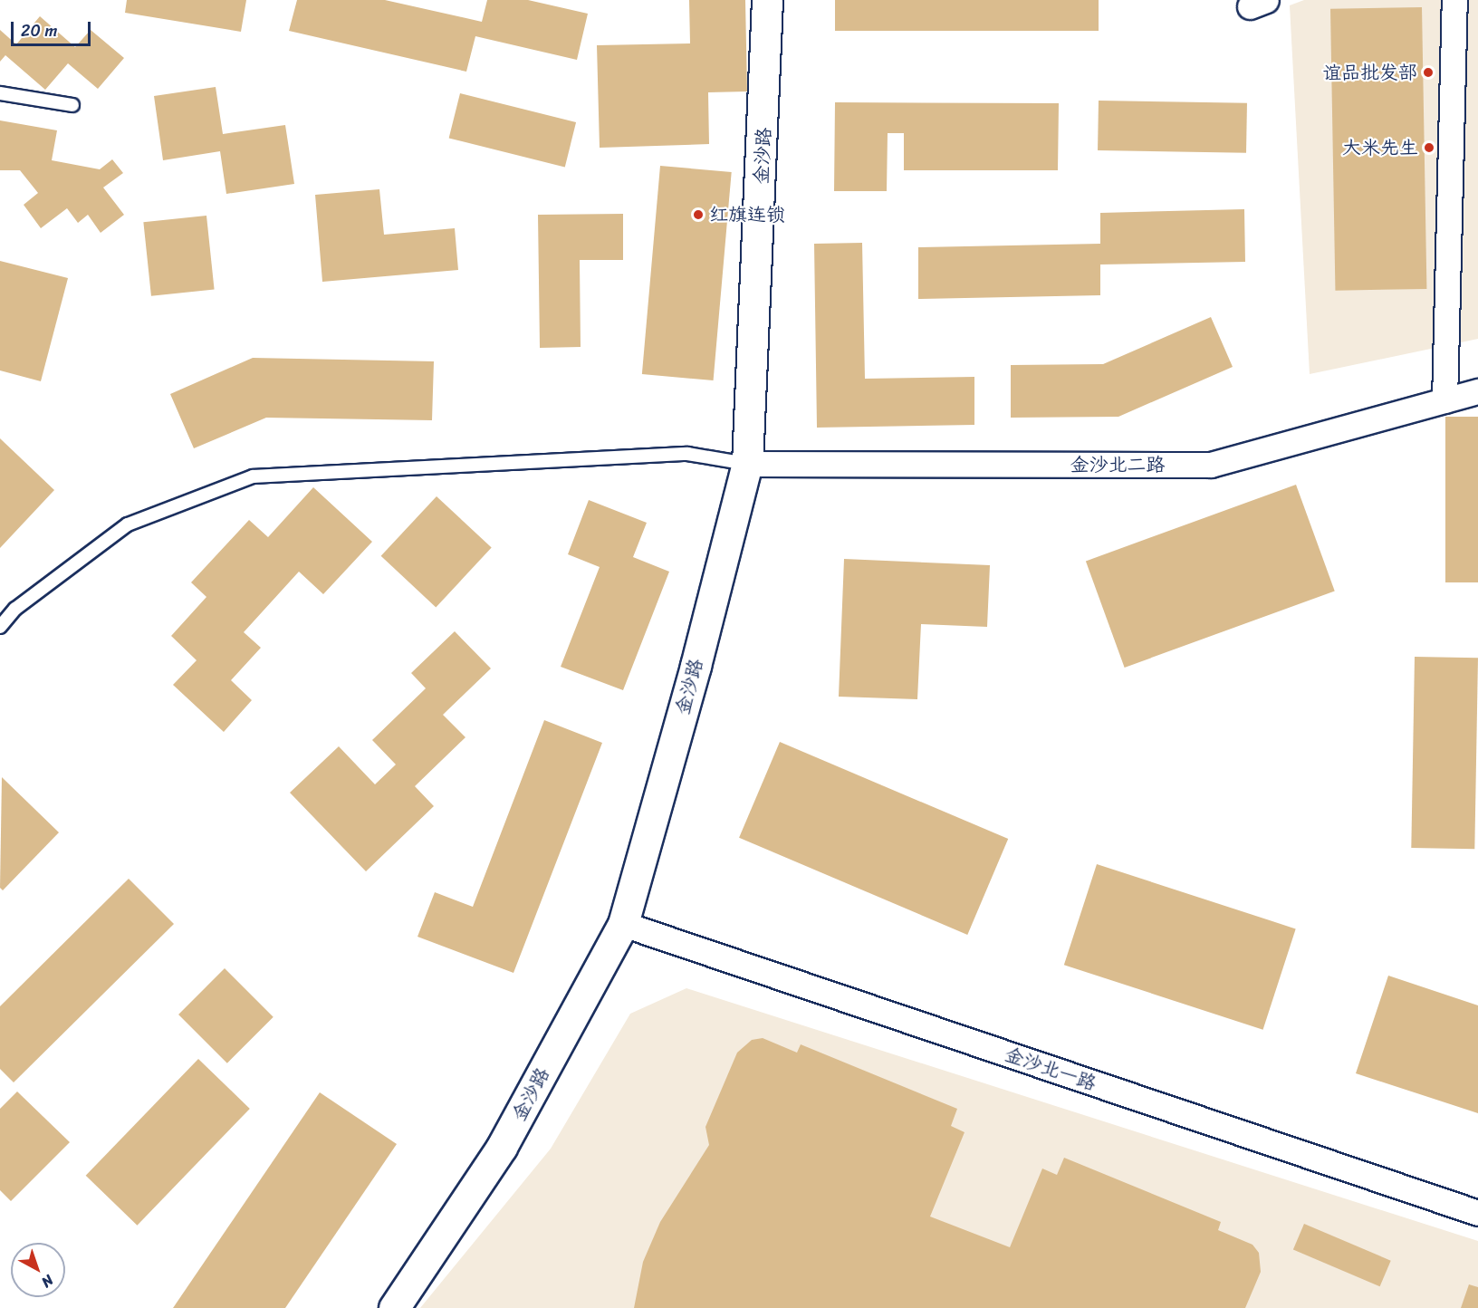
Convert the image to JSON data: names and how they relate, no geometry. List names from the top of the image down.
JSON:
{
  "streets": {
    "street": ["金沙路", "金沙北二路", "金沙北一路"]
  },
  "crossings": [
    ["金沙路", "金沙北二路"],
    ["金沙路", "金沙北一路"]
  ],
  "places": ["谊品批发部", "大米先生", "红旗连锁"],
  "scale_bar": "20 m",
  "north": "bottom right"
}
